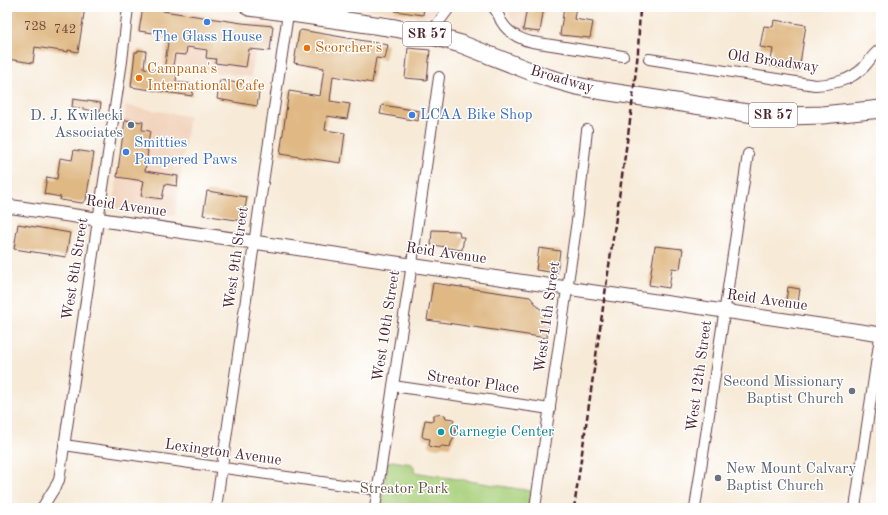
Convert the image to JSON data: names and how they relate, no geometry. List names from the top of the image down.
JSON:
{
  "streets": {
    "main road": ["SR 57", "Broadway"],
    "street": [
      "Old Broadway",
      "Reid Avenue",
      "West 9th Street",
      "West 8th Street",
      "West 11th Street",
      "West 10th Street",
      "West 12th Street",
      "Streator Place",
      "Lexington Avenue"
    ]
  },
  "crossings": [
    ["Broadway", "West 9th Street"],
    ["Reid Avenue", "West 9th Street"],
    ["Reid Avenue", "West 8th Street"],
    ["Reid Avenue", "West 11th Street"],
    ["Reid Avenue", "West 10th Street"],
    ["Reid Avenue", "West 12th Street"],
    ["West 9th Street", "Lexington Avenue"],
    ["West 8th Street", "Lexington Avenue"],
    ["West 11th Street", "Streator Place"],
    ["West 10th Street", "Streator Place"],
    ["West 10th Street", "Lexington Avenue"]
  ],
  "parks": ["Streator Park"],
  "places": [
    "The Glass House",
    "Scorcher's",
    "Campana's International Cafe",
    "LCAA Bike Shop",
    "D. J. Kwilecki Associates",
    "Smitties Pampered Paws",
    "Second Missionary Baptist Church",
    "Carnegie Center",
    "New Mount Calvary Baptist Church"
  ],
  "house_numbers": ["728", "742"]
}
